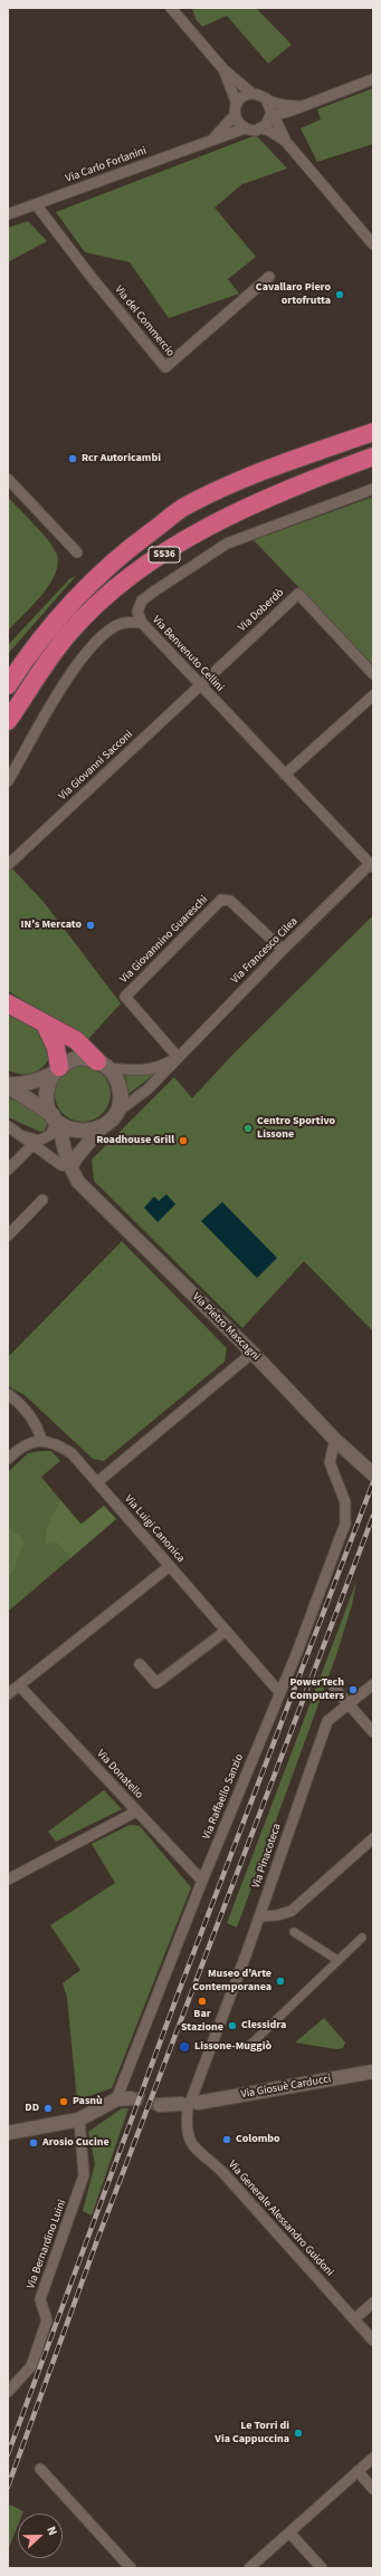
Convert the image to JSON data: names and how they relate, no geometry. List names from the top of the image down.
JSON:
{
  "streets": {
    "highway": ["SS36"],
    "main road": ["Via Pietro Mascagni"],
    "street": [
      "Via Carlo Forlanini",
      "Via del Commercio",
      "Via Doberdò",
      "Via Benvenuto Cellini",
      "Via Giovanni Sacconi",
      "Via Giovannino Guareschi",
      "Via Francesco Cilea",
      "Via Luigi Canonica",
      "Via Donatello",
      "Via Raffaello Sanzio",
      "Via Pinacoteca",
      "Via Giosuè Carducci",
      "Via Generale Alessandro Guidoni",
      "Via Bernardino Luini"
    ]
  },
  "crossings": [
    ["Via Carlo Forlanini", "Via del Commercio"],
    ["Via Doberdò", "Via Benvenuto Cellini"],
    ["Via Doberdò", "Via Giovanni Sacconi"],
    ["Via Benvenuto Cellini", "Via Giovanni Sacconi"],
    ["Via Benvenuto Cellini", "Via Francesco Cilea"],
    ["Via Giovannino Guareschi", "Via Francesco Cilea"],
    ["Via Francesco Cilea", "Via Pietro Mascagni"],
    ["Via Pietro Mascagni", "Via Raffaello Sanzio"],
    ["Via Luigi Canonica", "Via Raffaello Sanzio"],
    ["Via Donatello", "Via Raffaello Sanzio"],
    ["Via Pinacoteca", "Via Giosuè Carducci"],
    ["Via Pinacoteca", "Via Generale Alessandro Guidoni"],
    ["Via Giosuè Carducci", "Via Generale Alessandro Guidoni"]
  ],
  "places": [
    "Cavallaro Piero ortofrutta",
    "Rcr Autoricambi",
    "IN's Mercato",
    "Centro Sportivo Lissone",
    "Roadhouse Grill",
    "PowerTech Computers",
    "Museo d'Arte Contemporanea",
    "Bar Stazione",
    "Clessidra",
    "Lissone-Muggiò",
    "Pasnù",
    "DD",
    "Colombo",
    "Arosio Cucine",
    "Le Torri di Via Cappuccina"
  ],
  "north": "right"
}
